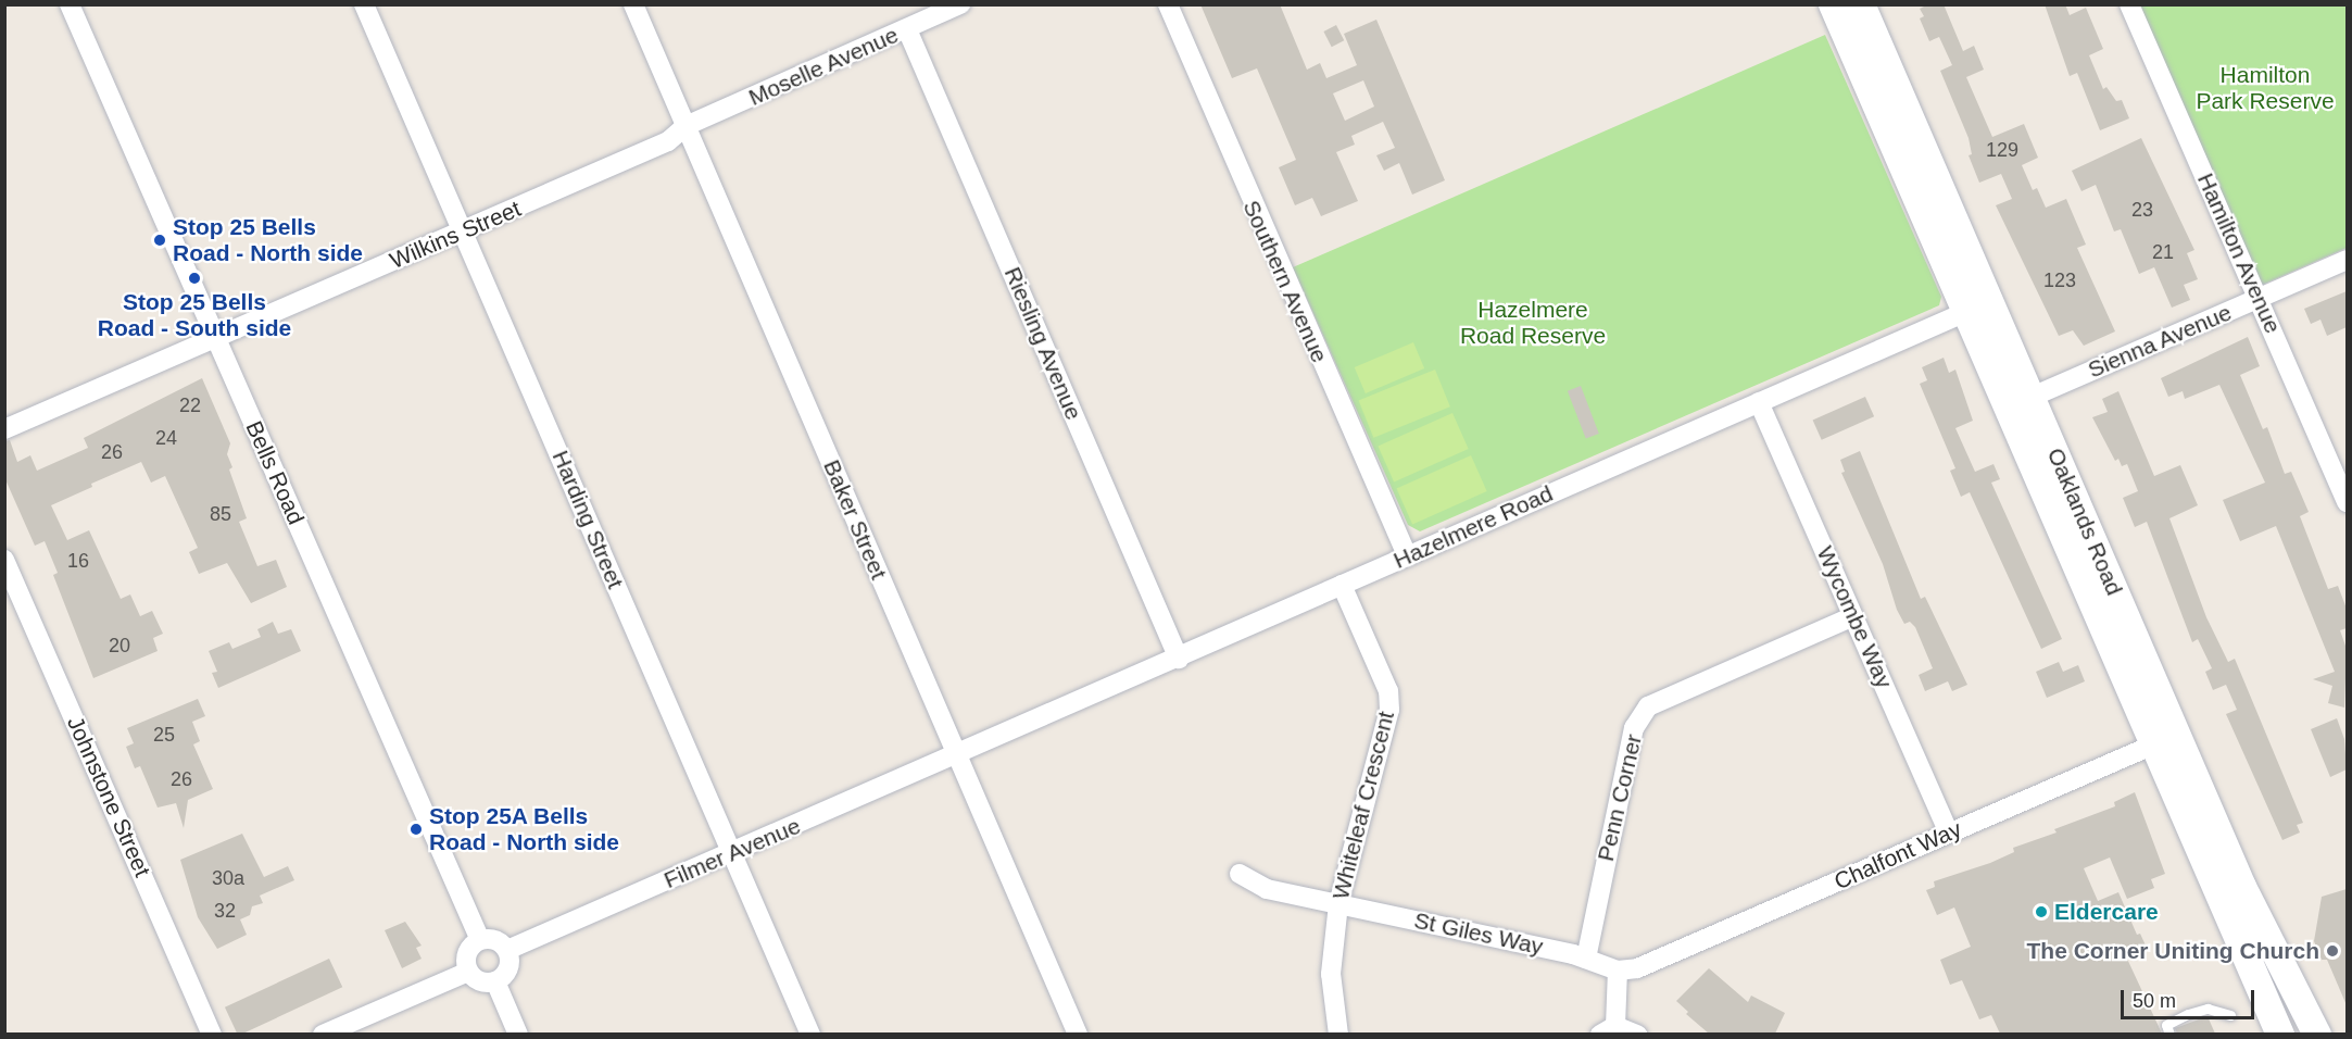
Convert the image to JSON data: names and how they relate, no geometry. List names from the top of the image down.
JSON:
{
  "streets": {
    "main road": ["Oaklands Road"],
    "street": [
      "Moselle Avenue",
      "Wilkins Street",
      "Hamilton Avenue",
      "Southern Avenue",
      "Sienna Avenue",
      "Riesling Avenue",
      "Bells Road",
      "Harding Street",
      "Baker Street",
      "Hazelmere Road",
      "Wycombe Way",
      "Johnstone Street",
      "Penn Corner",
      "Whiteleaf Crescent",
      "Filmer Avenue",
      "Chalfont Way",
      "St Giles Way"
    ]
  },
  "crossings": [
    ["Moselle Avenue", "Wilkins Street"],
    ["Moselle Avenue", "Riesling Avenue"],
    ["Moselle Avenue", "Baker Street"],
    ["Wilkins Street", "Bells Road"],
    ["Wilkins Street", "Harding Street"],
    ["Wilkins Street", "Baker Street"],
    ["Hamilton Avenue", "Sienna Avenue"],
    ["Southern Avenue", "Hazelmere Road"],
    ["Sienna Avenue", "Oaklands Road"],
    ["Riesling Avenue", "Hazelmere Road"],
    ["Bells Road", "Filmer Avenue"],
    ["Harding Street", "Filmer Avenue"],
    ["Baker Street", "Hazelmere Road"],
    ["Baker Street", "Filmer Avenue"],
    ["Oaklands Road", "Hazelmere Road"],
    ["Oaklands Road", "Chalfont Way"],
    ["Hazelmere Road", "Wycombe Way"],
    ["Hazelmere Road", "Whiteleaf Crescent"],
    ["Hazelmere Road", "Filmer Avenue"],
    ["Wycombe Way", "Penn Corner"],
    ["Wycombe Way", "Chalfont Way"],
    ["Penn Corner", "St Giles Way"],
    ["Whiteleaf Crescent", "St Giles Way"],
    ["Chalfont Way", "St Giles Way"]
  ],
  "parks": ["Hamilton Park Reserve", "Hazelmere Road Reserve"],
  "places": [
    "Stop 25 Bells Road - North side",
    "Stop 25 Bells Road - South side",
    "Stop 25A Bells Road - North side",
    "Eldercare",
    "The Corner Uniting Church"
  ],
  "house_numbers": [
    "129",
    "23",
    "21",
    "123",
    "22",
    "24",
    "26",
    "85",
    "16",
    "20",
    "25",
    "26",
    "30a",
    "32"
  ],
  "scale_bar": "50 m"
}
